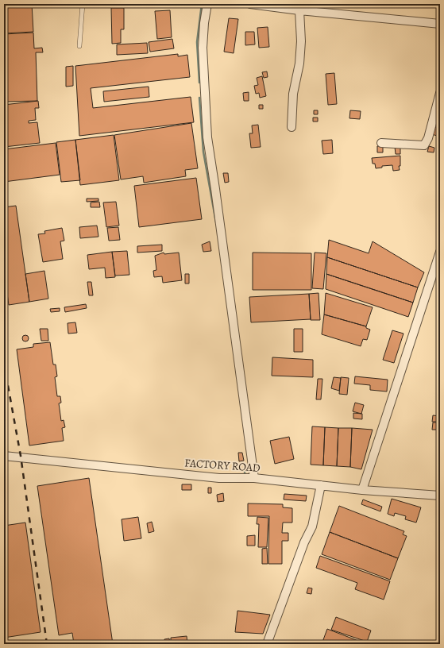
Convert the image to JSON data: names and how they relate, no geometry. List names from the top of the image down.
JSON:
{
  "streets": {
    "street": ["FACTORY ROAD"]
  }
}
